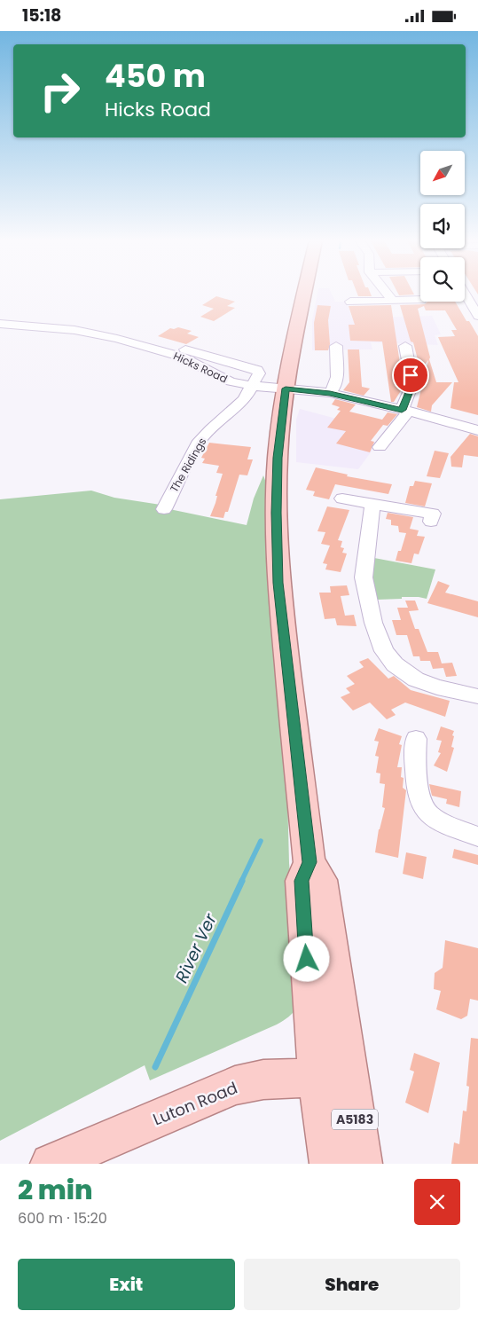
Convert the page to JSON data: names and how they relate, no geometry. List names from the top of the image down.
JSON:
{
  "streets": {
    "main road": ["Luton Road", "A5183"],
    "street": ["Hicks Road", "The Ridings"]
  },
  "crossings": [
    ["Hicks Road", "The Ridings"],
    ["Hicks Road", "A5183"],
    ["Luton Road", "A5183"]
  ],
  "water": ["River Ver"],
  "north": "bottom left",
  "page": {
    "status": "15:18",
    "turn": ["450 m", "Hicks Road"],
    "heading": ["2 min", "600 m · 15:20"],
    "buttons": ["Exit", "Share"]
  }
}
